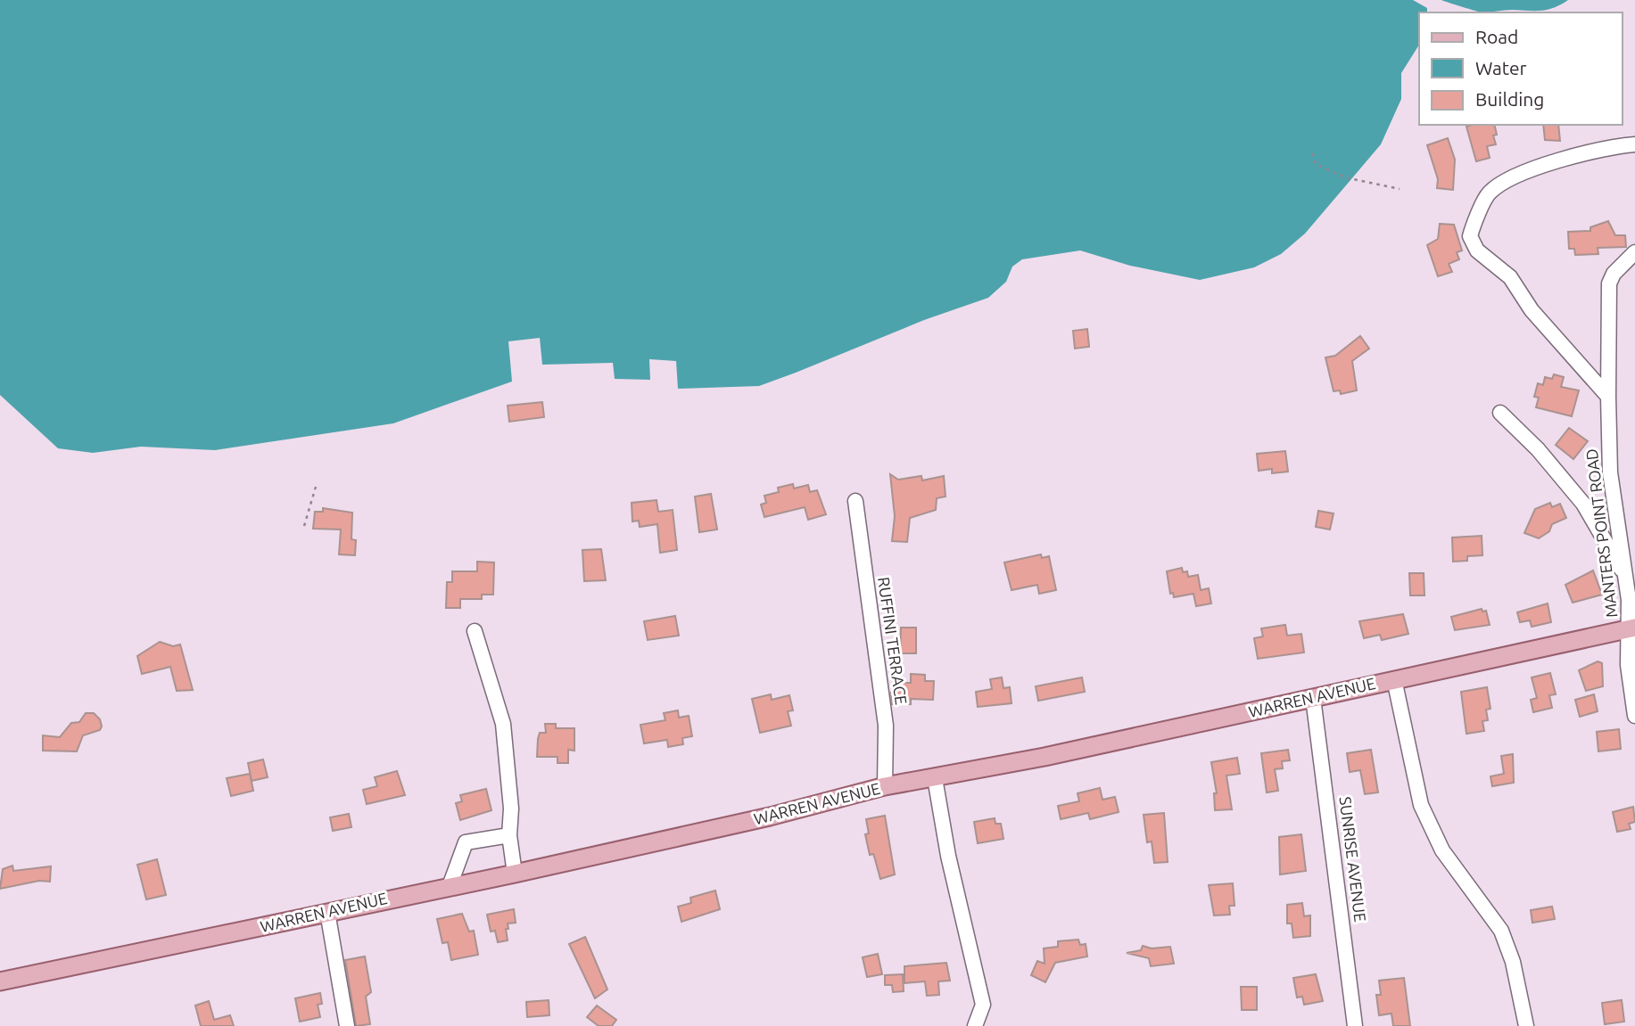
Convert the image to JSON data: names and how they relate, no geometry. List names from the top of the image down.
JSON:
{
  "streets": {
    "main road": ["WARREN AVENUE"],
    "street": ["MANTERS POINT ROAD", "RUFFINI TERRACE", "SUNRISE AVENUE"]
  },
  "crossings": [
    ["MANTERS POINT ROAD", "WARREN AVENUE"],
    ["RUFFINI TERRACE", "WARREN AVENUE"],
    ["WARREN AVENUE", "SUNRISE AVENUE"]
  ],
  "legend": ["Road", "Water", "Building"]
}
